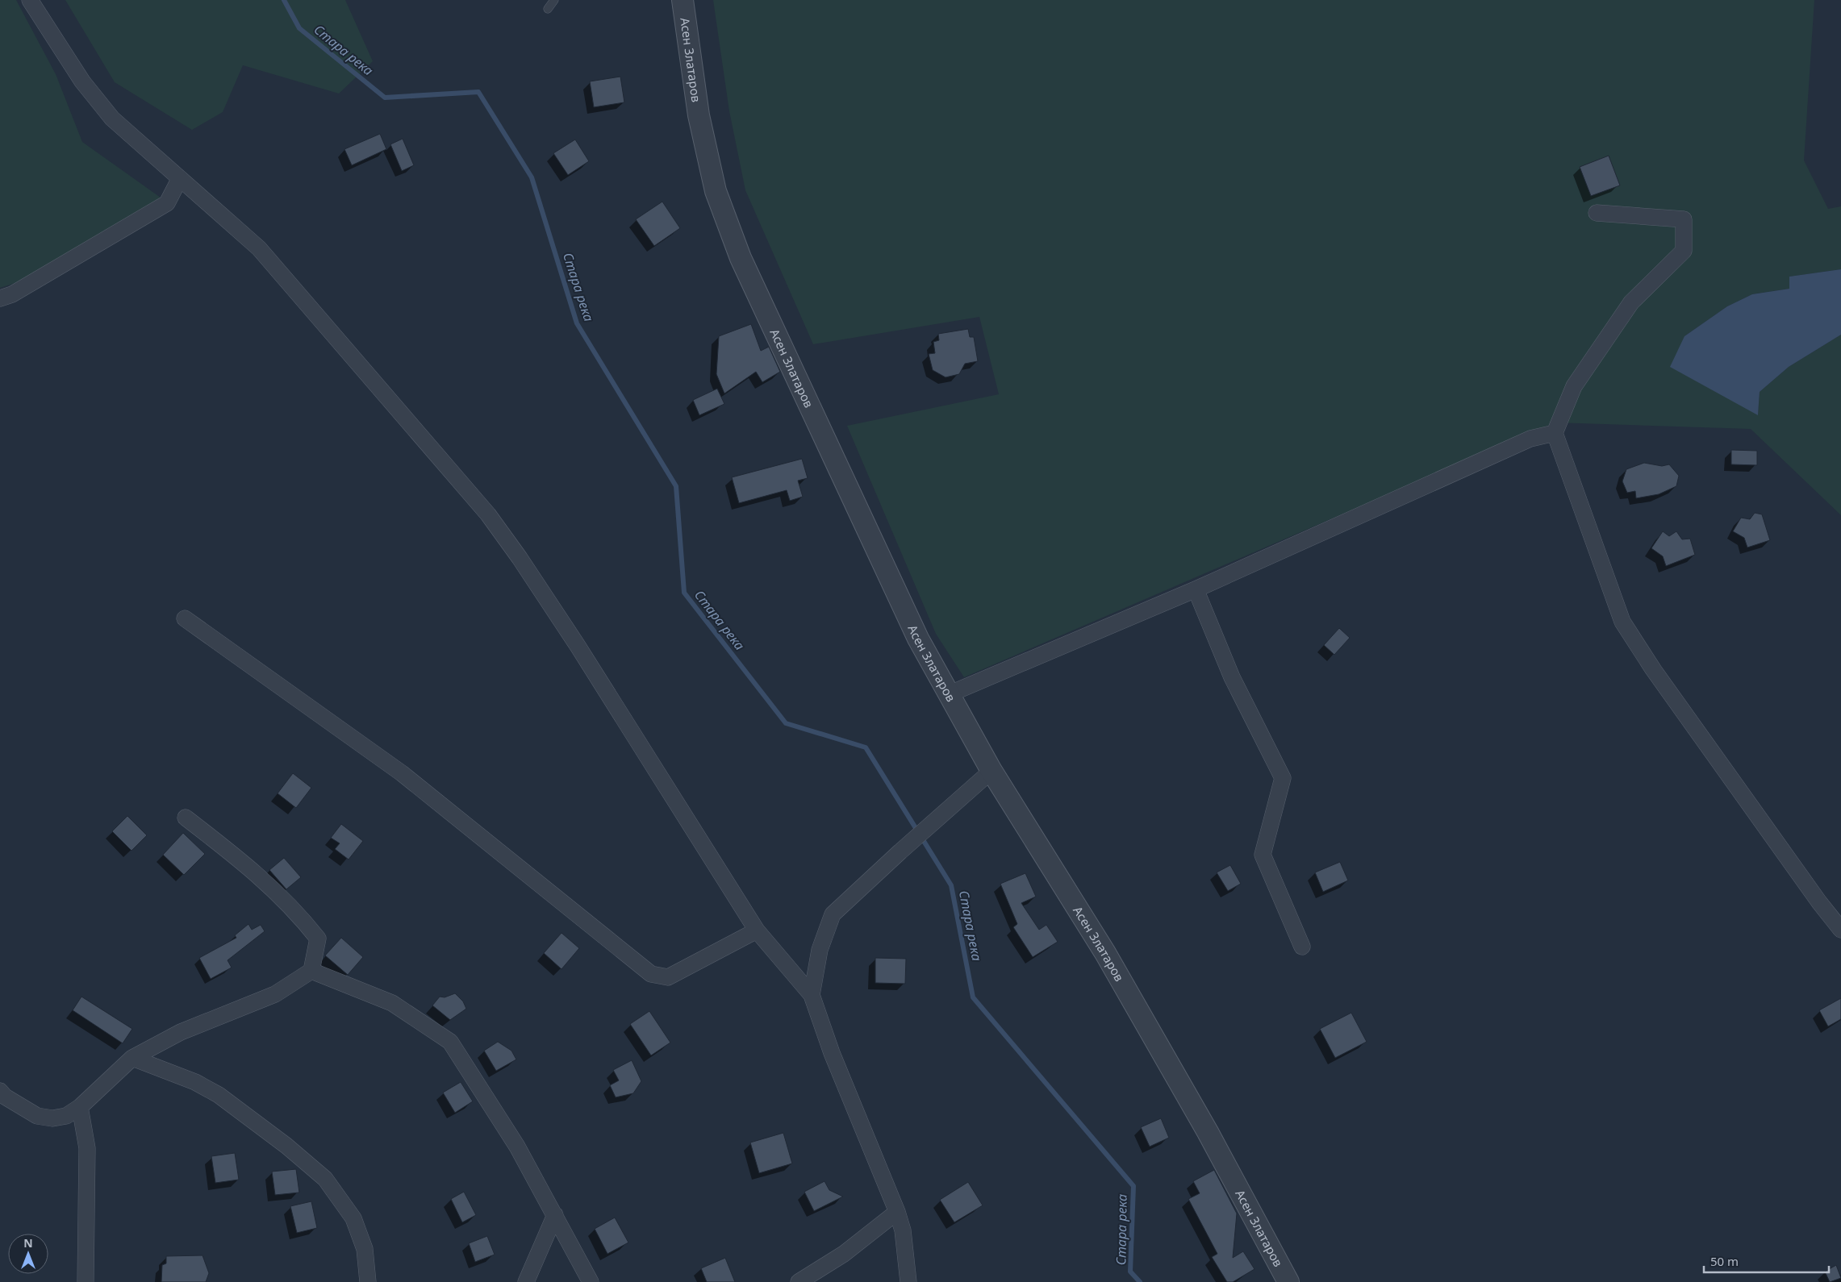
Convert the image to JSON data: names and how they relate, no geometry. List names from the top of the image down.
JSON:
{
  "streets": {
    "street": ["Асен Златаров"]
  },
  "water": ["Стара река"],
  "scale_bar": "50 m",
  "north": "top"
}
